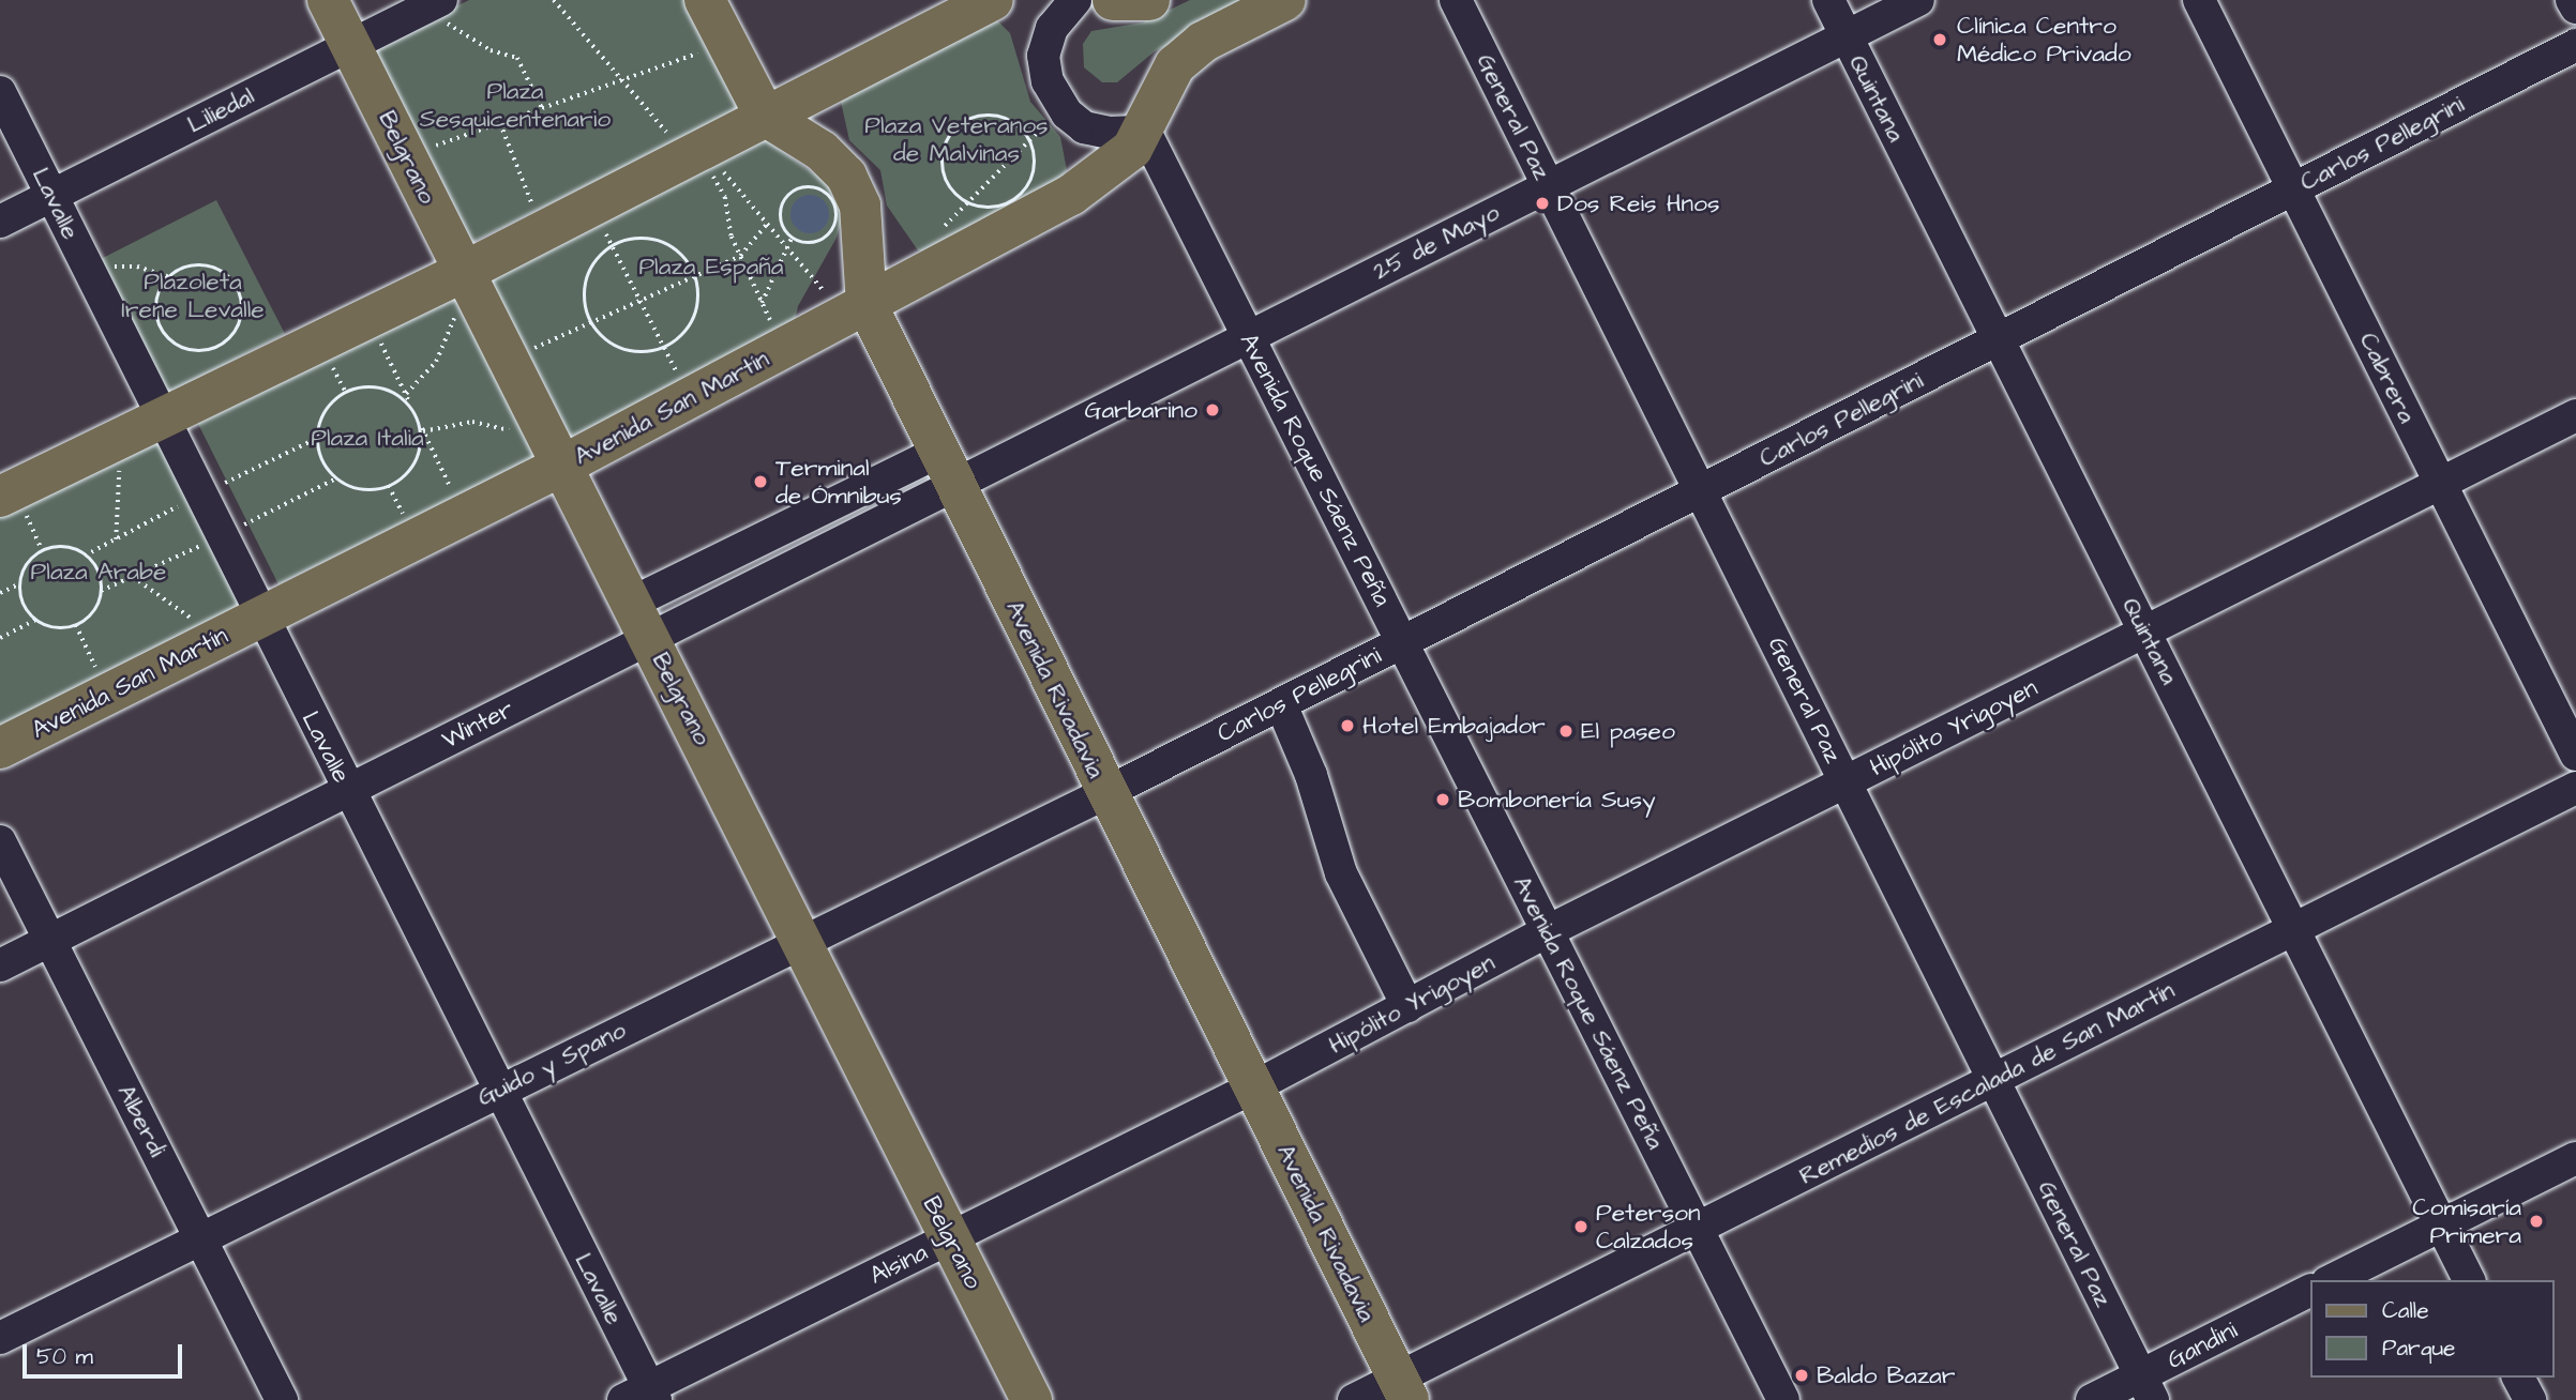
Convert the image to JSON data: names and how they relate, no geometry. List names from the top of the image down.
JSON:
{
  "streets": {
    "main road": ["Belgrano", "Avenida San Martín", "Avenida Rivadavia"],
    "street": [
      "Quintana",
      "Liliedal",
      "General Paz",
      "Carlos Pellegrini",
      "Lavalle",
      "25 de Mayo",
      "Cabrera",
      "Avenida Roque Sáenz Peña",
      "Winter",
      "Hipólito Yrigoyen",
      "Guido y Spano",
      "Remedios de Escalada de San Martín",
      "Alberdi",
      "Alsina",
      "Gandini"
    ]
  },
  "crossings": [
    ["Quintana", "Carlos Pellegrini"],
    ["Quintana", "25 de Mayo"],
    ["Quintana", "Hipólito Yrigoyen"],
    ["Quintana", "Remedios de Escalada de San Martín"],
    ["Liliedal", "Belgrano"],
    ["Liliedal", "Lavalle"],
    ["General Paz", "Carlos Pellegrini"],
    ["General Paz", "25 de Mayo"],
    ["General Paz", "Hipólito Yrigoyen"],
    ["General Paz", "Remedios de Escalada de San Martín"],
    ["General Paz", "Gandini"],
    ["Carlos Pellegrini", "Cabrera"],
    ["Carlos Pellegrini", "Avenida Roque Sáenz Peña"],
    ["Carlos Pellegrini", "Avenida Rivadavia"],
    ["Carlos Pellegrini", "Guido y Spano"],
    ["Belgrano", "Avenida San Martín"],
    ["Belgrano", "Winter"],
    ["Belgrano", "Guido y Spano"],
    ["Belgrano", "Alsina"],
    ["Lavalle", "Avenida San Martín"],
    ["Lavalle", "Winter"],
    ["Lavalle", "Guido y Spano"],
    ["Lavalle", "Alsina"],
    ["25 de Mayo", "Avenida Roque Sáenz Peña"],
    ["25 de Mayo", "Avenida Rivadavia"],
    ["25 de Mayo", "Winter"],
    ["Cabrera", "Hipólito Yrigoyen"],
    ["Avenida San Martín", "Avenida Roque Sáenz Peña"],
    ["Avenida San Martín", "Avenida Rivadavia"],
    ["Avenida Roque Sáenz Peña", "Hipólito Yrigoyen"],
    ["Avenida Roque Sáenz Peña", "Remedios de Escalada de San Martín"],
    ["Avenida Rivadavia", "Winter"],
    ["Avenida Rivadavia", "Hipólito Yrigoyen"],
    ["Avenida Rivadavia", "Guido y Spano"],
    ["Avenida Rivadavia", "Remedios de Escalada de San Martín"],
    ["Avenida Rivadavia", "Alsina"],
    ["Winter", "Alberdi"],
    ["Hipólito Yrigoyen", "Alsina"],
    ["Guido y Spano", "Alberdi"]
  ],
  "parks": [
    "Plaza Sesquicentenario",
    "Plaza Veteranos de Malvinas",
    "Plaza España",
    "Plazoleta Irene Levalle",
    "Plaza Italia",
    "Plaza Arabe"
  ],
  "places": [
    "Clínica Centro Médico Privado",
    "Dos Reis Hnos",
    "Garbarino",
    "Terminal de Ómnibus",
    "Hotel Embajador",
    "El paseo",
    "Bombonería Susy",
    "Comisaría Primera",
    "Peterson Calzados",
    "Baldo Bazar"
  ],
  "legend": ["Calle", "Parque"],
  "scale_bar": "50 m"
}
